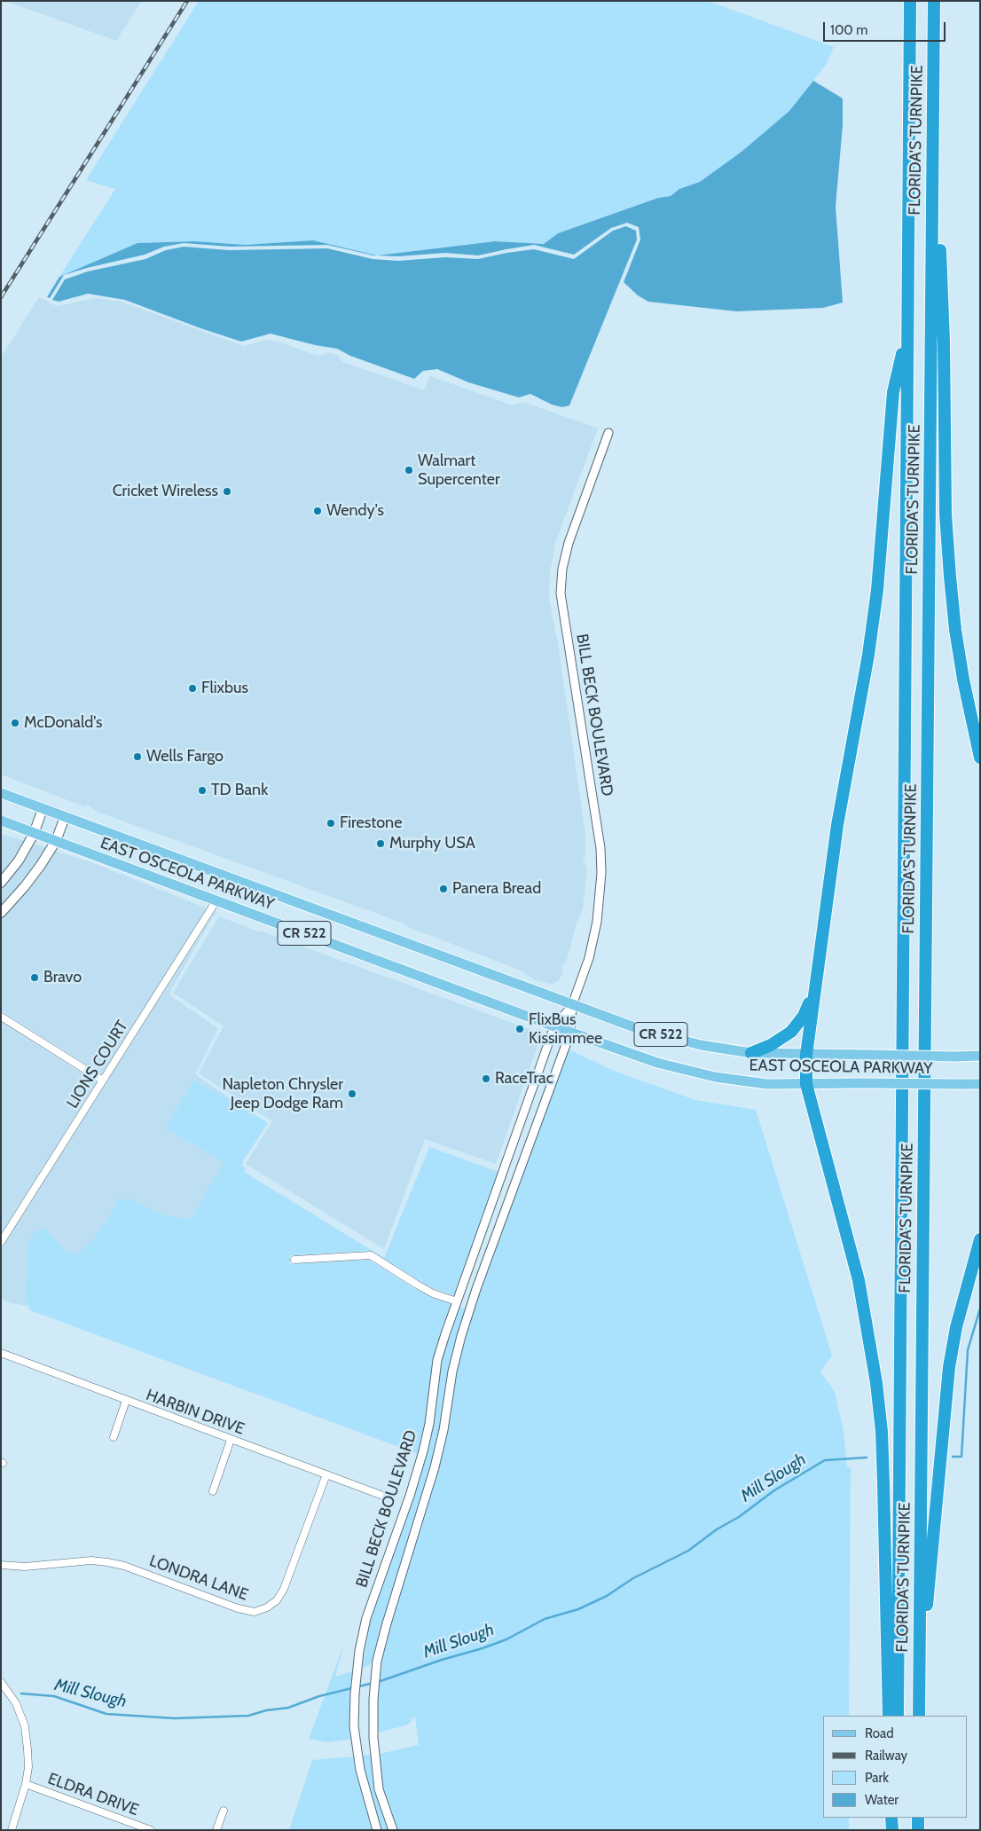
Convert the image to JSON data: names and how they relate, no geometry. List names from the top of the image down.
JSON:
{
  "streets": {
    "highway": ["FLORIDA'S TURNPIKE"],
    "main road": ["EAST OSCEOLA PARKWAY", "CR 522"],
    "street": [
      "BILL BECK BOULEVARD",
      "LIONS COURT",
      "HARBIN DRIVE",
      "LONDRA LANE",
      "ELDRA DRIVE"
    ]
  },
  "crossings": [
    ["BILL BECK BOULEVARD", "EAST OSCEOLA PARKWAY"],
    ["EAST OSCEOLA PARKWAY", "LIONS COURT"],
    ["HARBIN DRIVE", "LONDRA LANE"]
  ],
  "water": ["Mill Slough"],
  "places": [
    "Walmart Supercenter",
    "Cricket Wireless",
    "Wendy's",
    "Flixbus",
    "McDonald's",
    "Wells Fargo",
    "TD Bank",
    "Firestone",
    "Murphy USA",
    "Panera Bread",
    "Bravo",
    "FlixBus Kissimmee",
    "RaceTrac",
    "Napleton Chrysler Jeep Dodge Ram"
  ],
  "legend": [
    "Road",
    "Railway",
    "Park",
    "Water"
  ],
  "scale_bar": "100 m"
}
